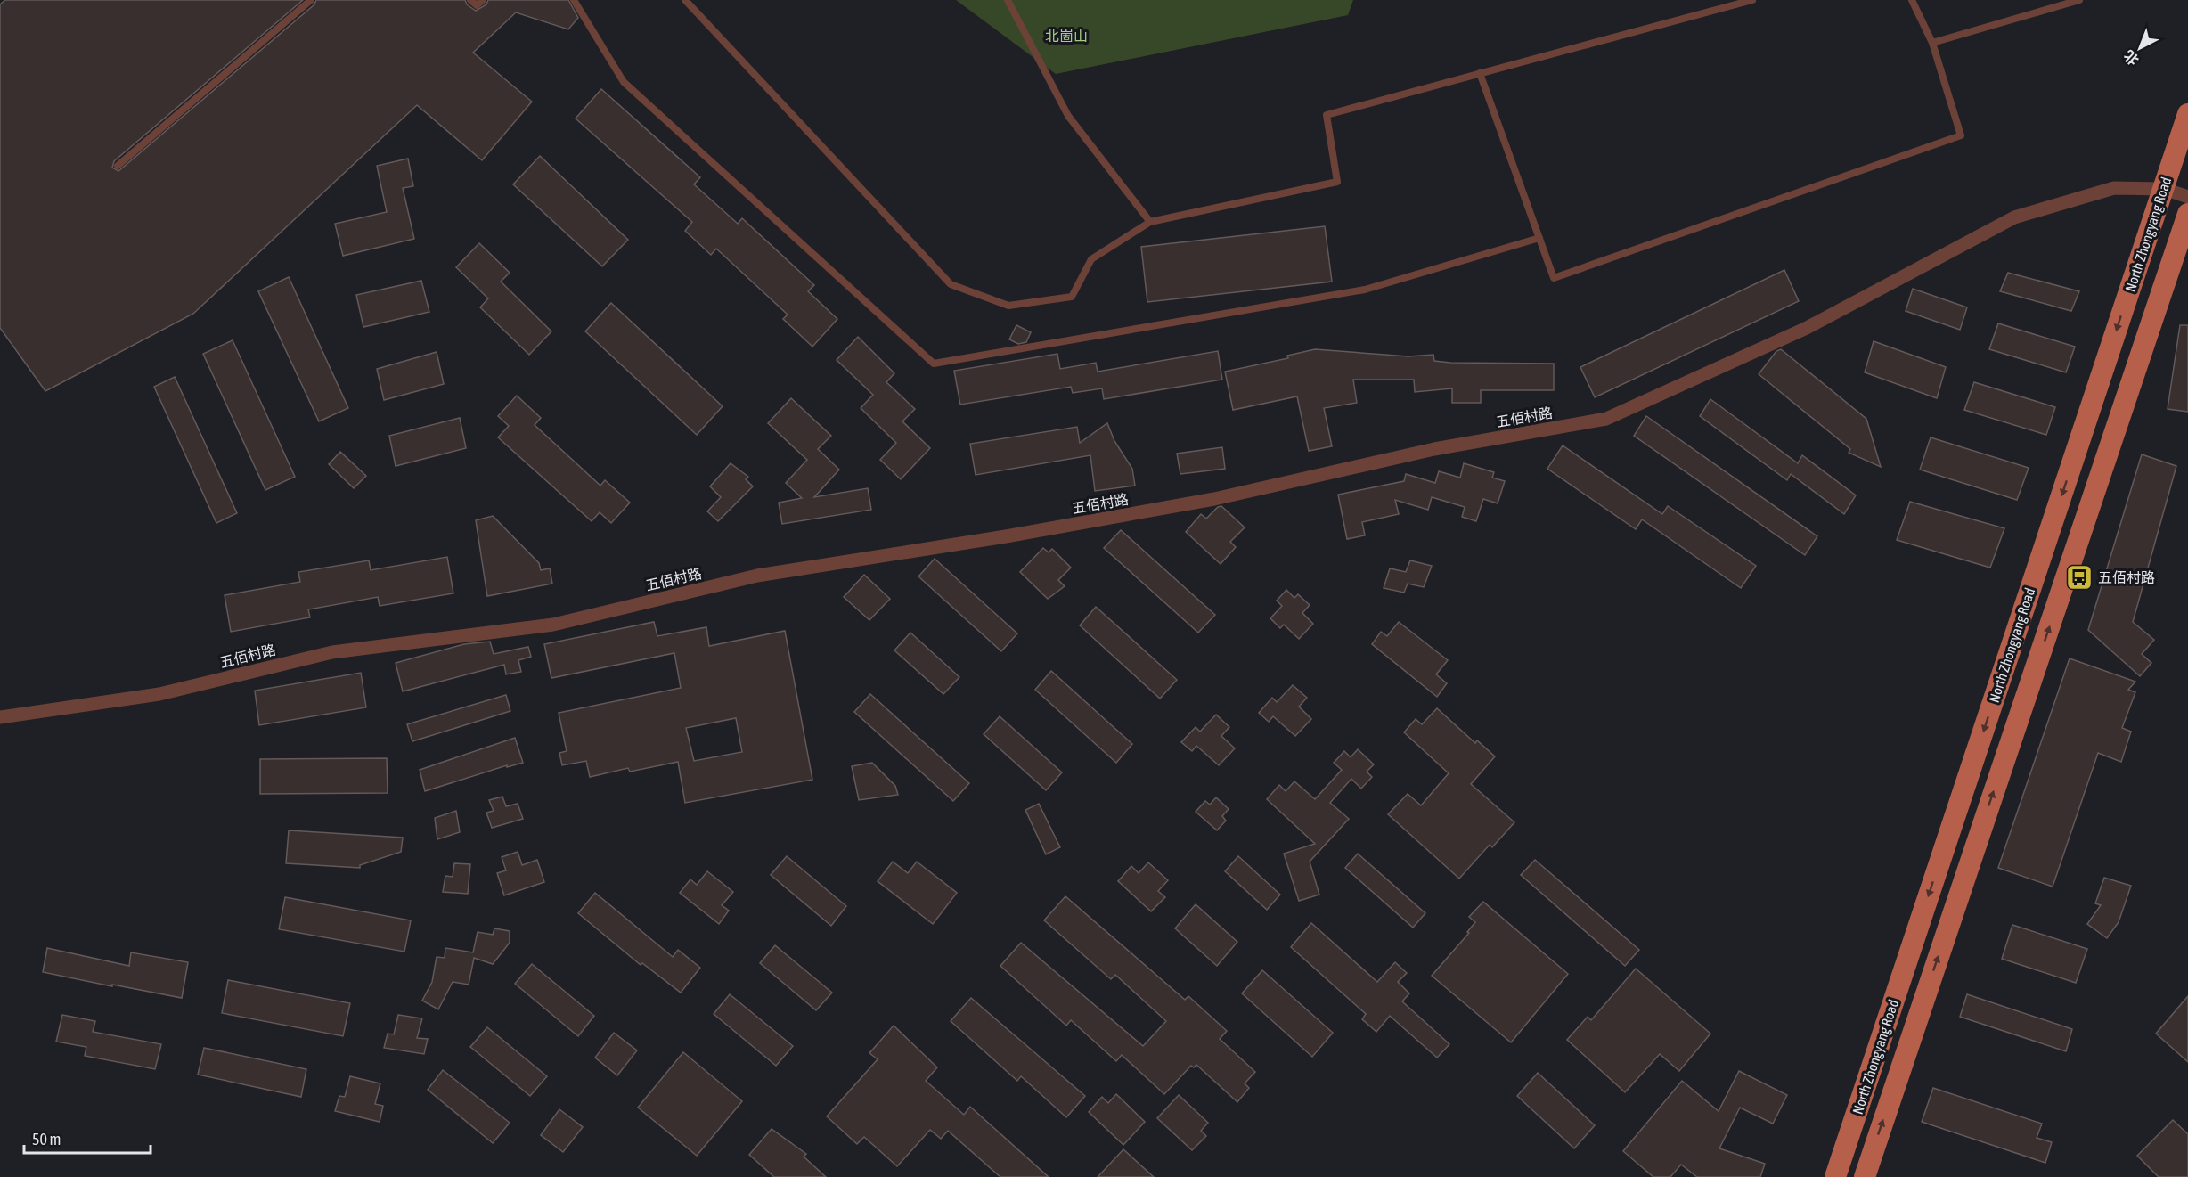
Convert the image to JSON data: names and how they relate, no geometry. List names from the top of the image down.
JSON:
{
  "streets": {
    "main road": ["North Zhongyang Road"],
    "street": ["五佰村路"]
  },
  "crossings": [
    ["North Zhongyang Road", "五佰村路"]
  ],
  "parks": ["北崮山"],
  "places": {
    "bus stop": ["五佰村路"]
  },
  "scale_bar": "50 m",
  "north": "bottom left"
}
